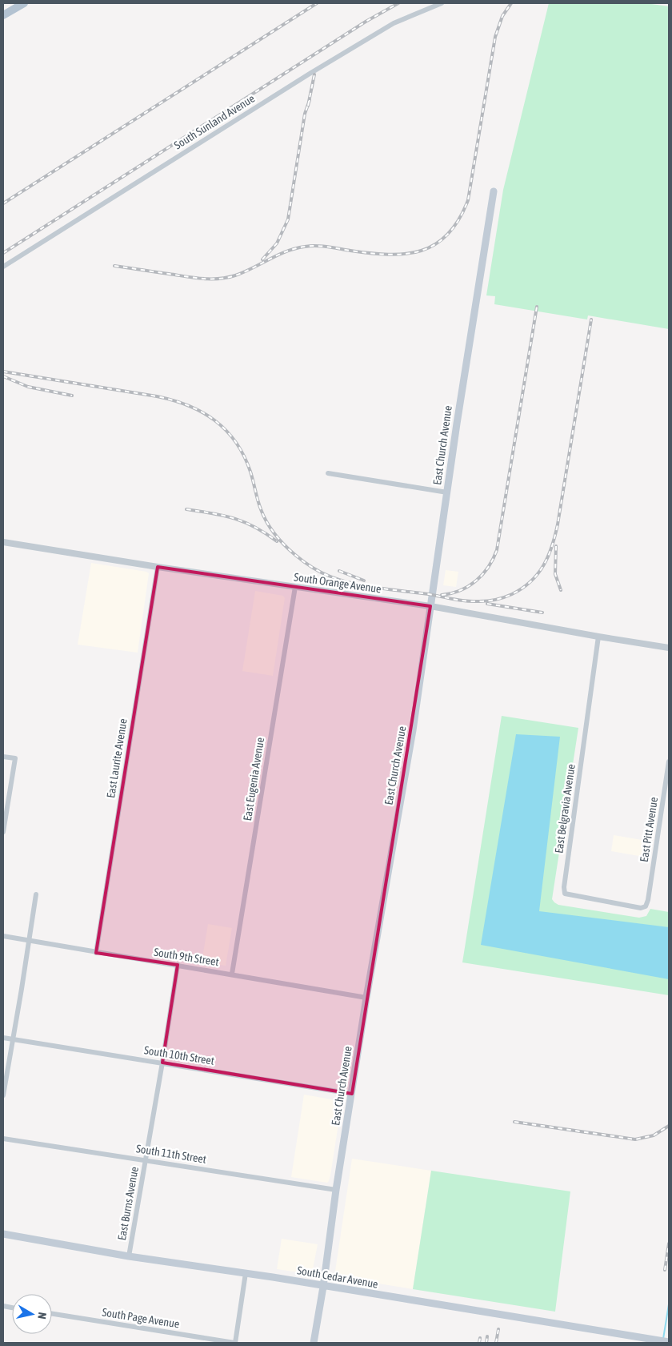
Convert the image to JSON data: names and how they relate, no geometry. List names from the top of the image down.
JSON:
{
  "streets": {
    "main road": ["East Church Avenue", "South Cedar Avenue"],
    "street": [
      "South Sunland Avenue",
      "South Orange Avenue",
      "East Laurite Avenue",
      "East Eugenia Avenue",
      "East Belgravia Avenue",
      "East Pitt Avenue",
      "South 9th Street",
      "South 10th Street",
      "South 11th Street",
      "East Burns Avenue",
      "South Page Avenue"
    ]
  },
  "crossings": [
    ["East Church Avenue", "South Orange Avenue"],
    ["East Church Avenue", "South 9th Street"],
    ["East Church Avenue", "South 10th Street"],
    ["East Church Avenue", "South 11th Street"],
    ["East Church Avenue", "South Cedar Avenue"],
    ["South Orange Avenue", "East Laurite Avenue"],
    ["South Orange Avenue", "East Eugenia Avenue"],
    ["South Orange Avenue", "East Belgravia Avenue"],
    ["East Laurite Avenue", "South 9th Street"],
    ["East Eugenia Avenue", "South 9th Street"],
    ["East Belgravia Avenue", "East Pitt Avenue"],
    ["South 9th Street", "East Burns Avenue"],
    ["South 10th Street", "East Burns Avenue"],
    ["South 11th Street", "East Burns Avenue"],
    ["East Burns Avenue", "South Cedar Avenue"]
  ],
  "north": "right"
}
